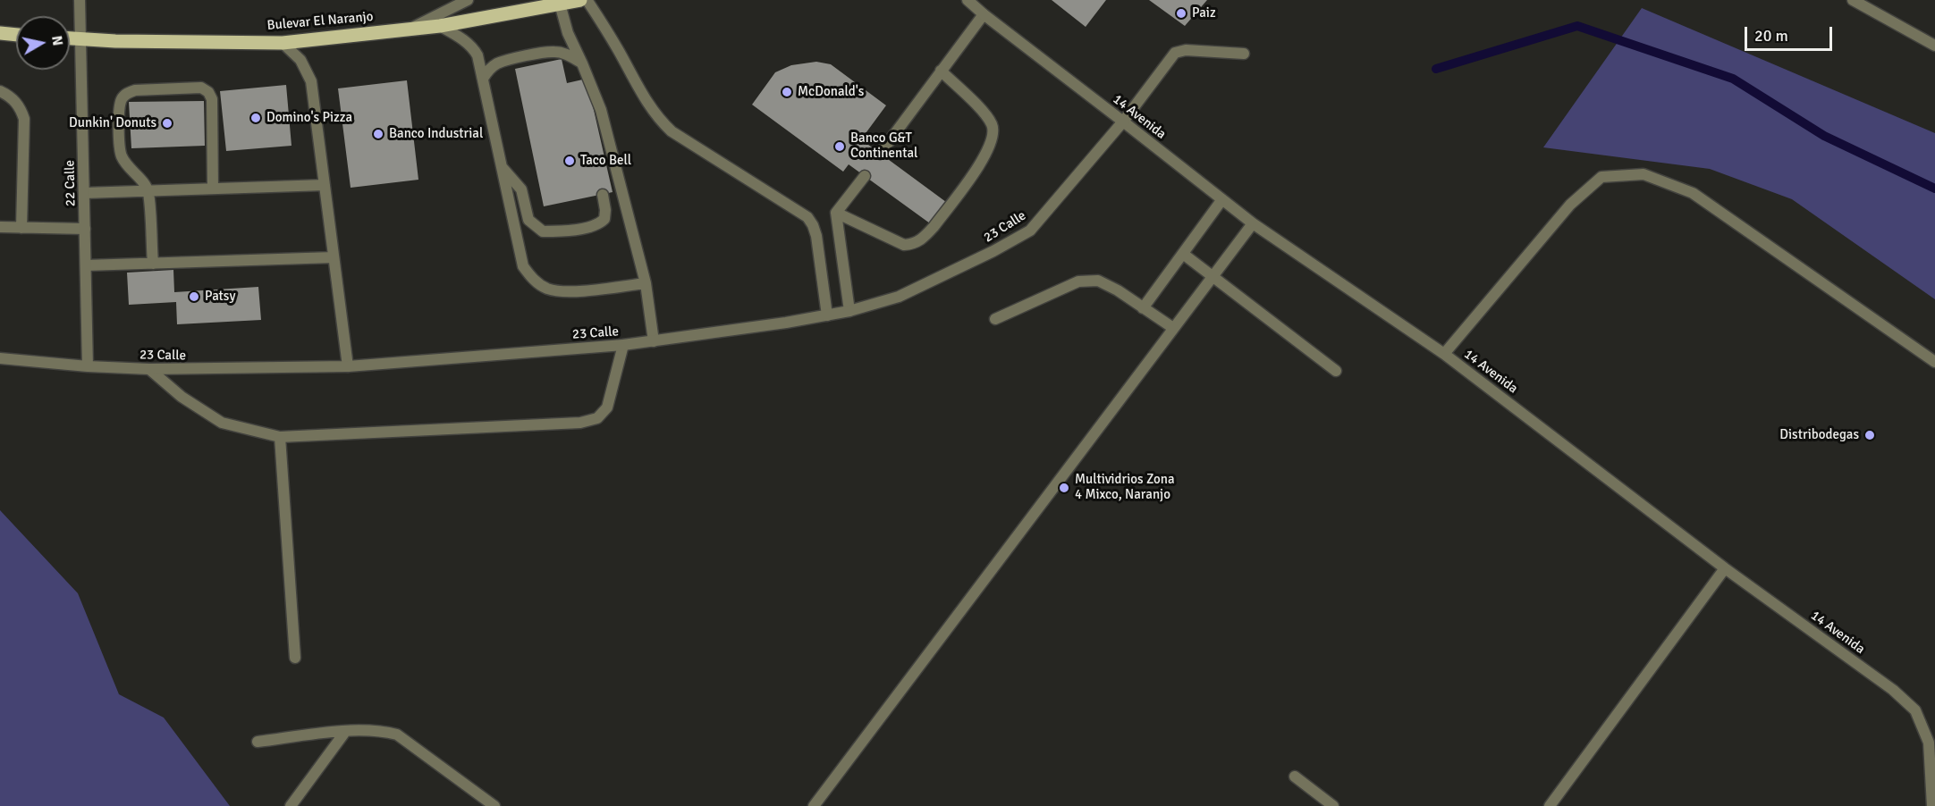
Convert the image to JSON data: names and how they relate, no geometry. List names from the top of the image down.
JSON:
{
  "streets": {
    "main road": ["Bulevar El Naranjo"],
    "street": ["14 Avenida", "22 Calle", "23 Calle"]
  },
  "crossings": [
    ["Bulevar El Naranjo", "22 Calle"],
    ["14 Avenida", "23 Calle"],
    ["22 Calle", "23 Calle"]
  ],
  "places": [
    "Paiz",
    "McDonald's",
    "Domino's Pizza",
    "Dunkin' Donuts",
    "Banco Industrial",
    "Banco G&T Continental",
    "Taco Bell",
    "Patsy",
    "Distribodegas",
    "Multividrios Zona 4 Mixco, Naranjo"
  ],
  "scale_bar": "20 m",
  "north": "right"
}
